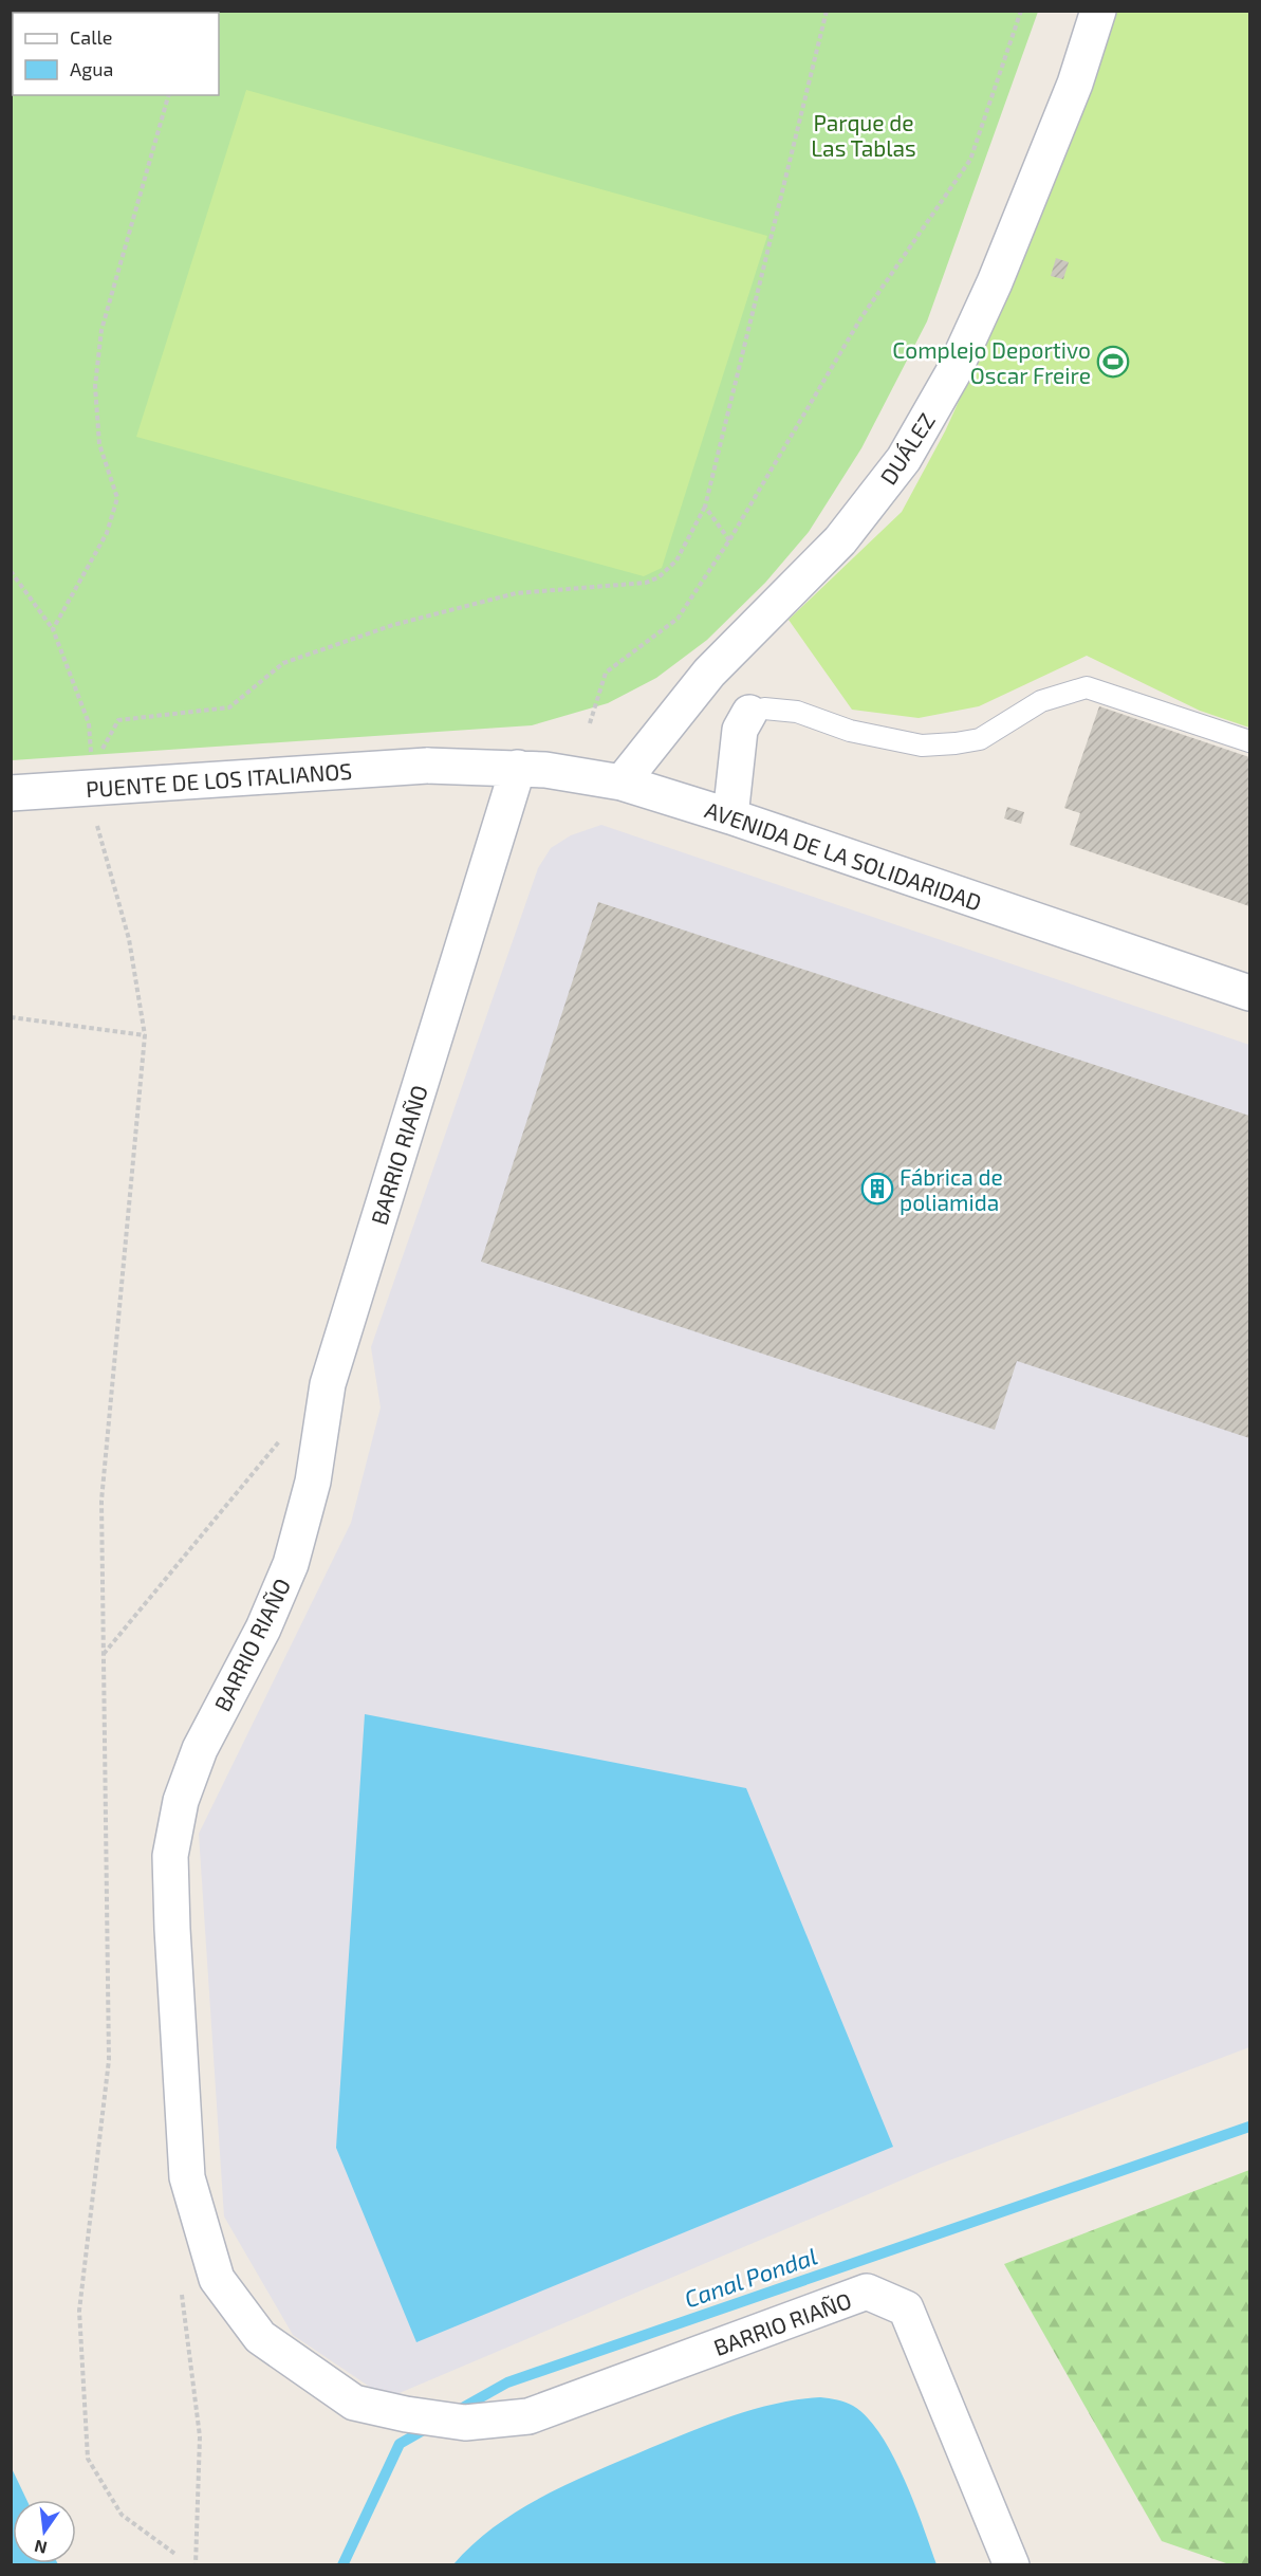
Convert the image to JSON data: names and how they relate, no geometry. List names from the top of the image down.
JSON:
{
  "streets": {
    "street": [
      "DUÁLEZ",
      "PUENTE DE LOS ITALIANOS",
      "AVENIDA DE LA SOLIDARIDAD",
      "BARRIO RIAÑO"
    ]
  },
  "crossings": [
    ["DUÁLEZ", "AVENIDA DE LA SOLIDARIDAD"],
    ["PUENTE DE LOS ITALIANOS", "AVENIDA DE LA SOLIDARIDAD"],
    ["AVENIDA DE LA SOLIDARIDAD", "BARRIO RIAÑO"]
  ],
  "water": ["Canal Pondal"],
  "parks": ["Parque de Las Tablas"],
  "places": {
    "sports": ["Complejo Deportivo Oscar Freire"],
    "building": ["Fábrica de poliamida"]
  },
  "legend": ["Calle", "Agua"],
  "north": "bottom"
}
